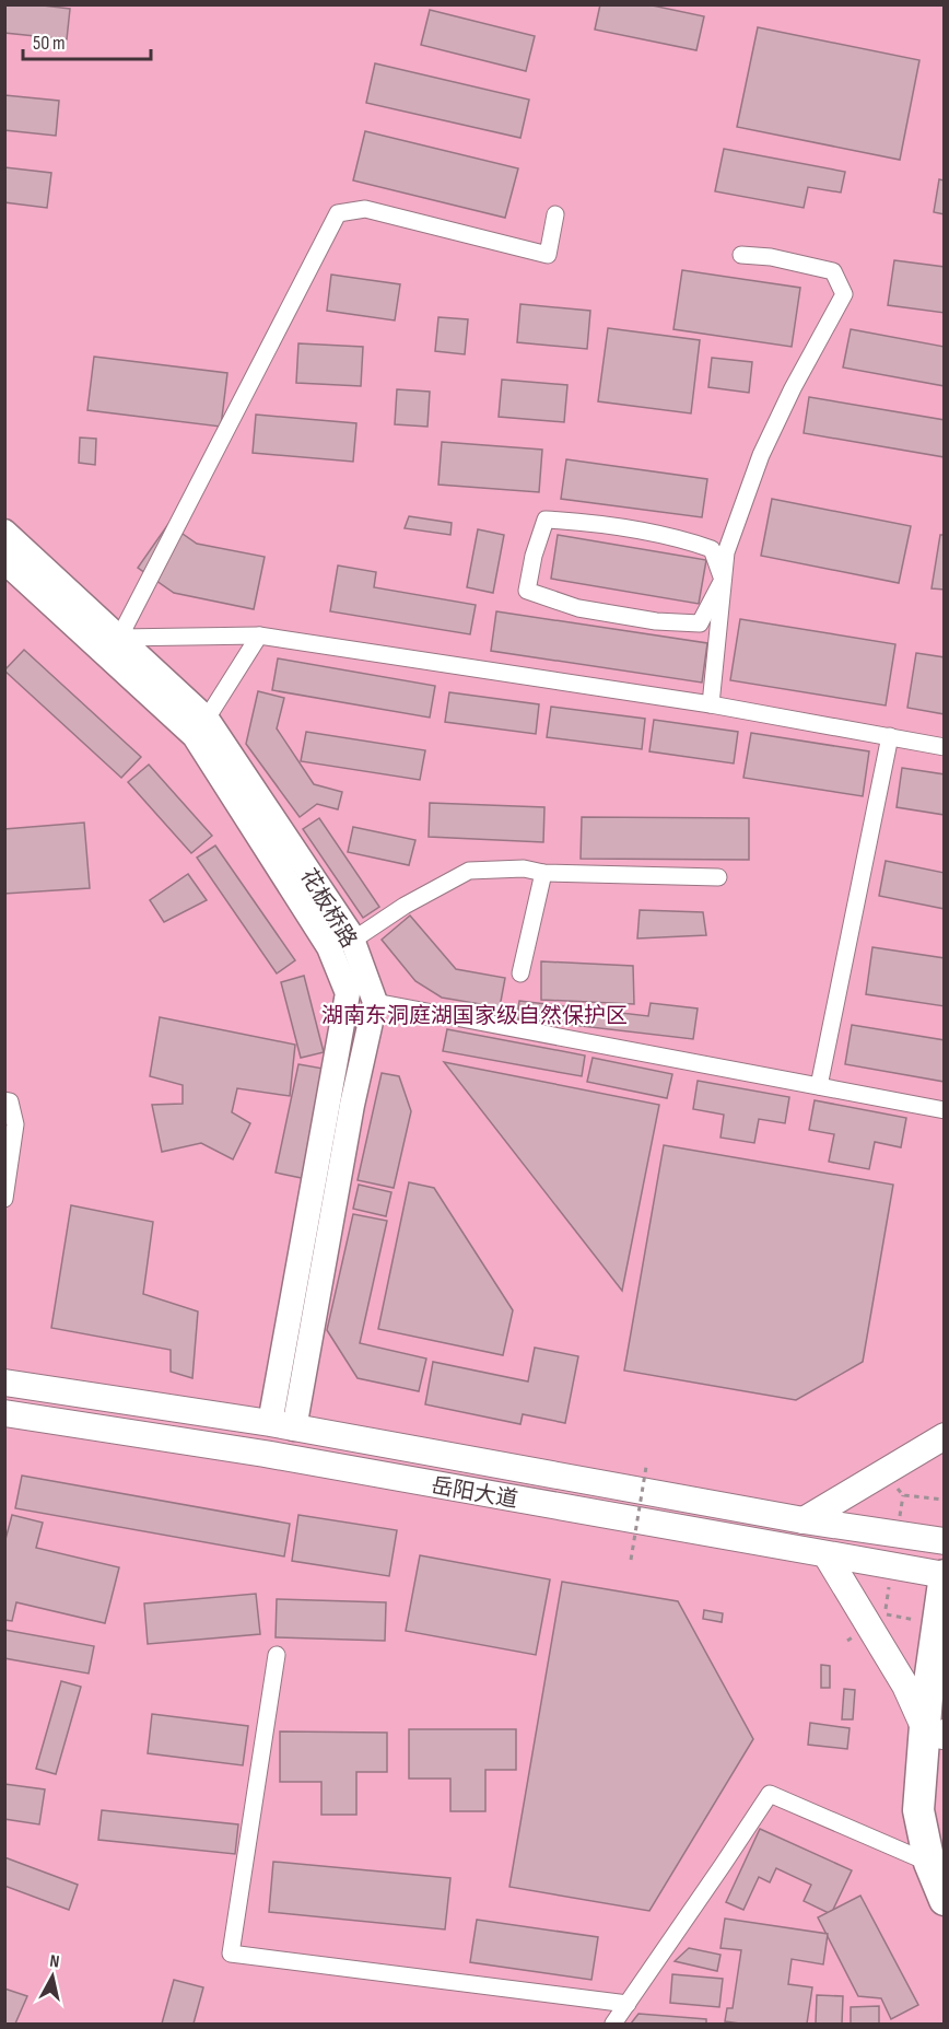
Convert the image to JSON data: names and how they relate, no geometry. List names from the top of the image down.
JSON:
{
  "streets": {
    "main road": ["岳阳大道"],
    "street": ["花板桥路"]
  },
  "crossings": [
    ["花板桥路", "岳阳大道"]
  ],
  "parks": ["湖南东洞庭湖国家级自然保护区"],
  "scale_bar": "50 m",
  "north": "top"
}
